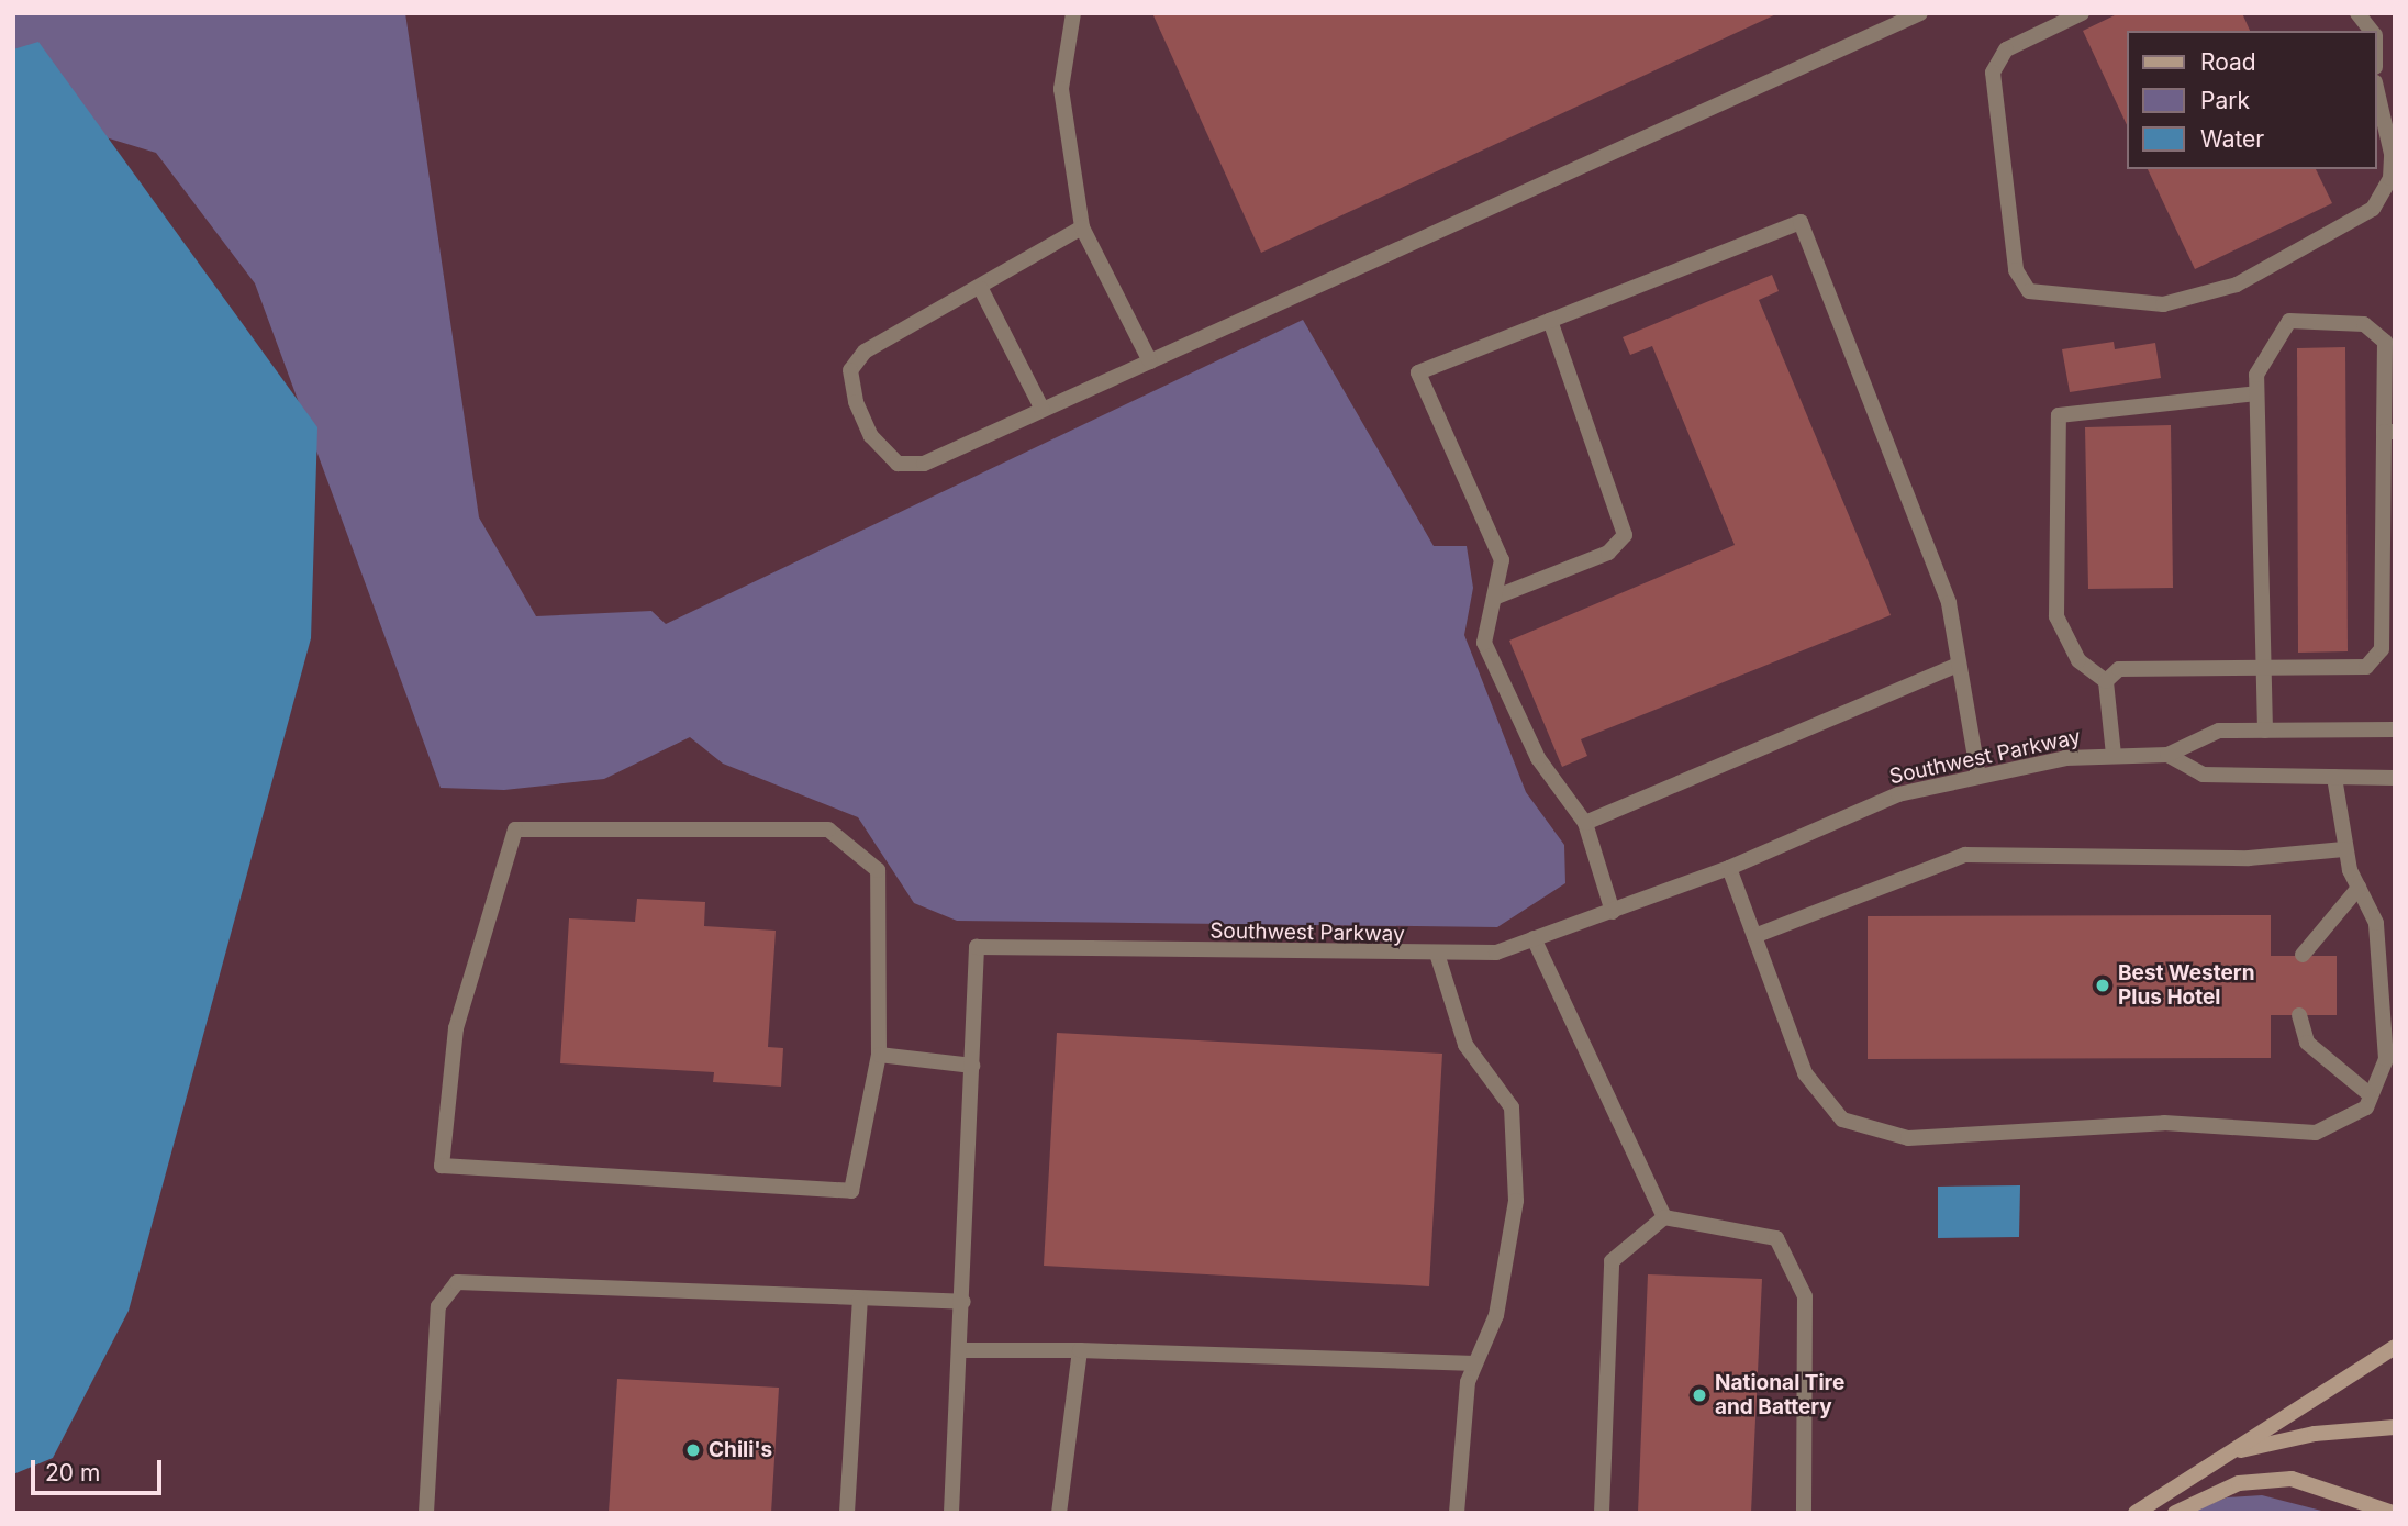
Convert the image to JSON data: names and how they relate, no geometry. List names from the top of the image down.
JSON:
{
  "streets": {
    "street": ["Southwest Parkway"]
  },
  "places": ["Best Western Plus Hotel", "National Tire and Battery", "Chili's"],
  "legend": ["Road", "Park", "Water"],
  "scale_bar": "20 m"
}
